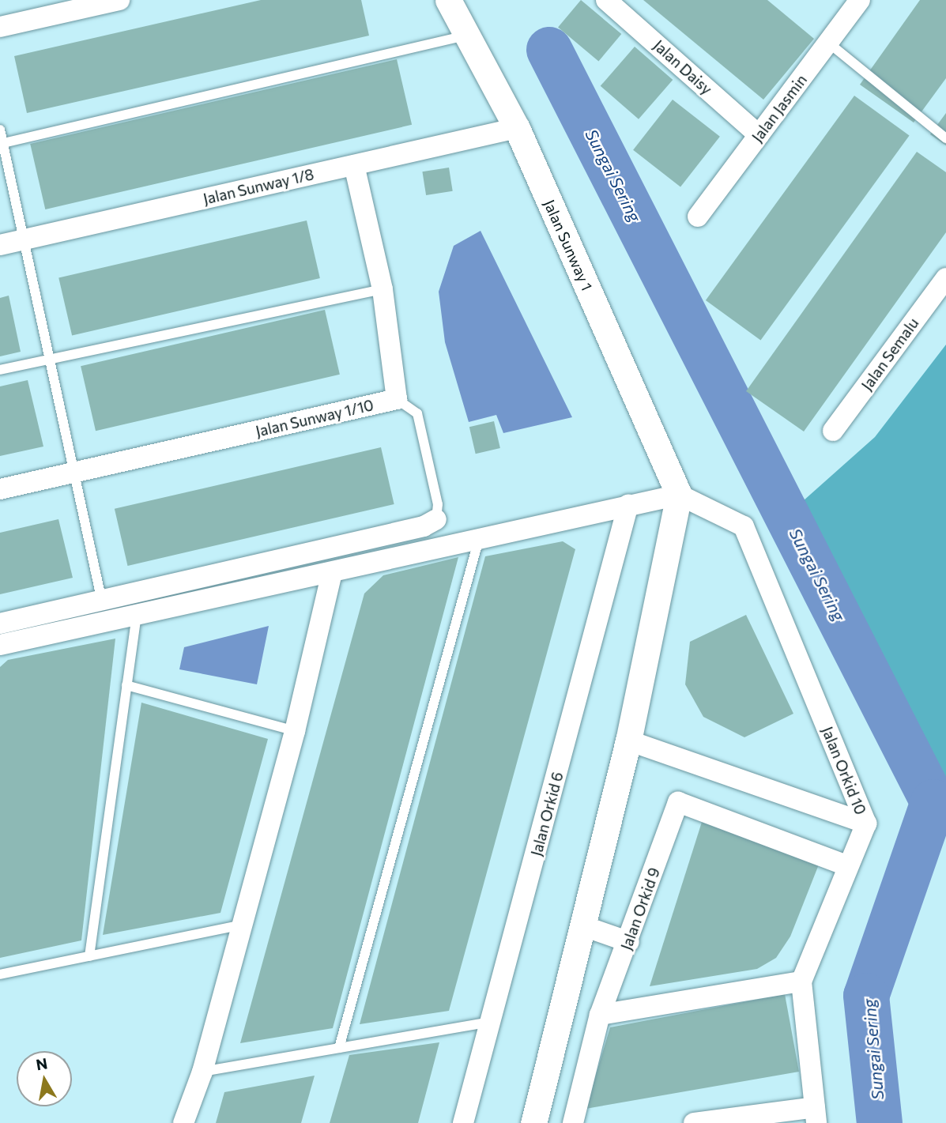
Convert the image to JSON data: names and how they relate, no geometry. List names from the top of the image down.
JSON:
{
  "streets": {
    "street": [
      "Jalan Daisy",
      "Jalan Jasmin",
      "Jalan Sunway 1/8",
      "Jalan Sunway 1",
      "Jalan Semalu",
      "Jalan Sunway 1/10",
      "Jalan Orkid 10",
      "Jalan Orkid 6",
      "Jalan Orkid 9"
    ]
  },
  "crossings": [
    ["Jalan Daisy", "Jalan Jasmin"],
    ["Jalan Sunway 1/8", "Jalan Sunway 1"],
    ["Jalan Sunway 1", "Jalan Orkid 10"],
    ["Jalan Orkid 10", "Jalan Orkid 9"]
  ],
  "water": ["Sungai Sering"],
  "north": "top"
}
